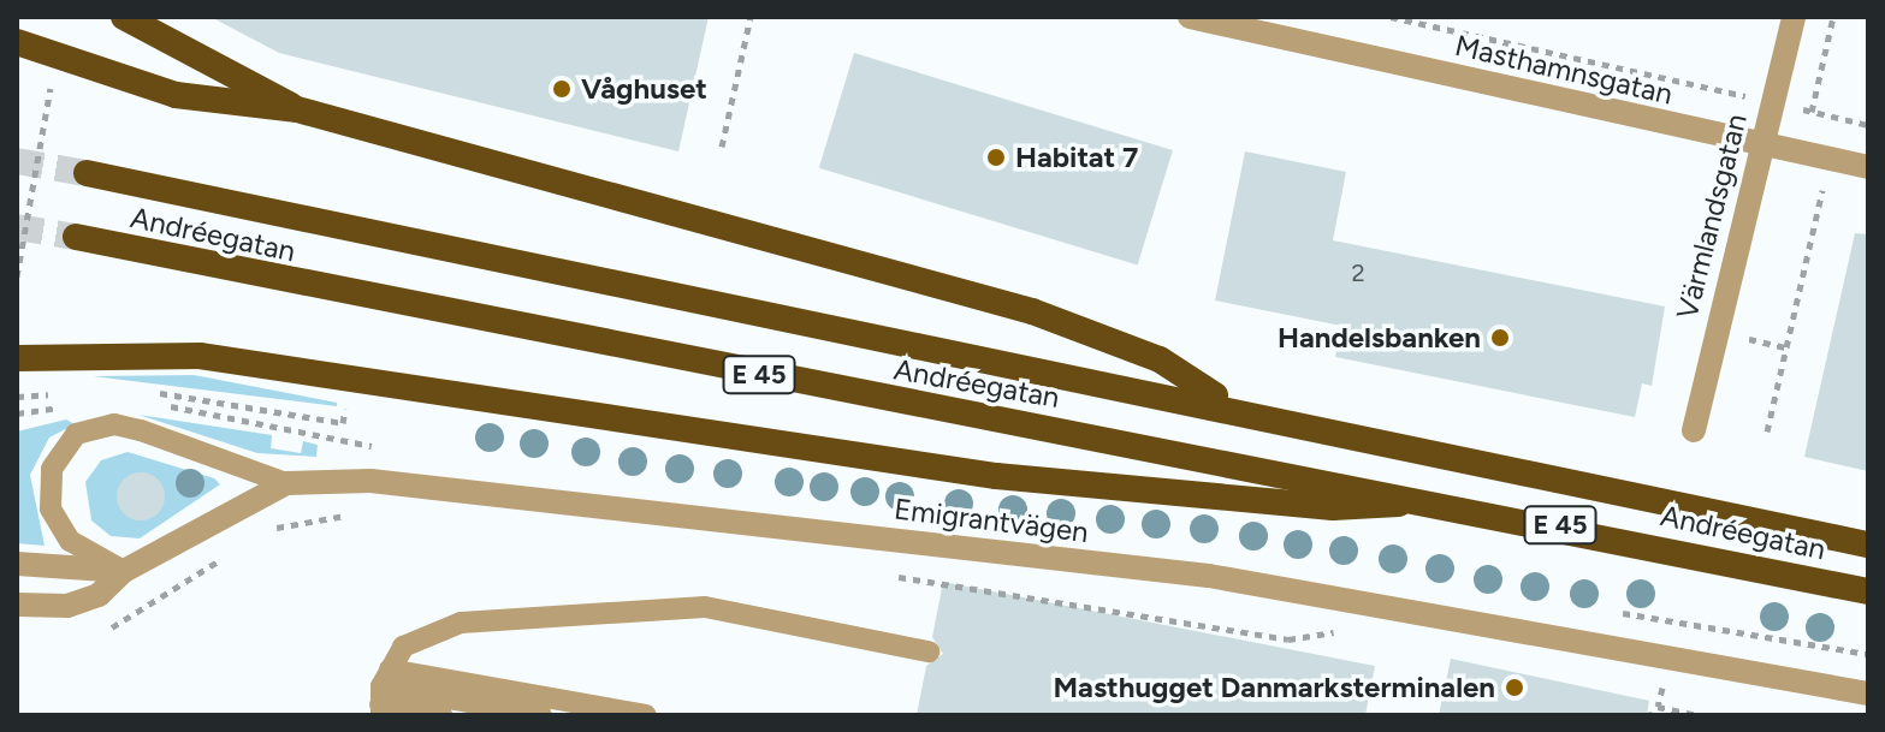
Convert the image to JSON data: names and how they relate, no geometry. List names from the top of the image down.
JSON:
{
  "streets": {
    "highway": ["Andréegatan", "E 45"],
    "street": ["Masthamnsgatan", "Värmlandsgatan", "Emigrantvägen"]
  },
  "crossings": [
    ["Masthamnsgatan", "Värmlandsgatan"]
  ],
  "places": [
    "Våghuset",
    "Habitat 7",
    "Handelsbanken",
    "Masthugget Danmarksterminalen"
  ],
  "house_numbers": ["2"]
}
